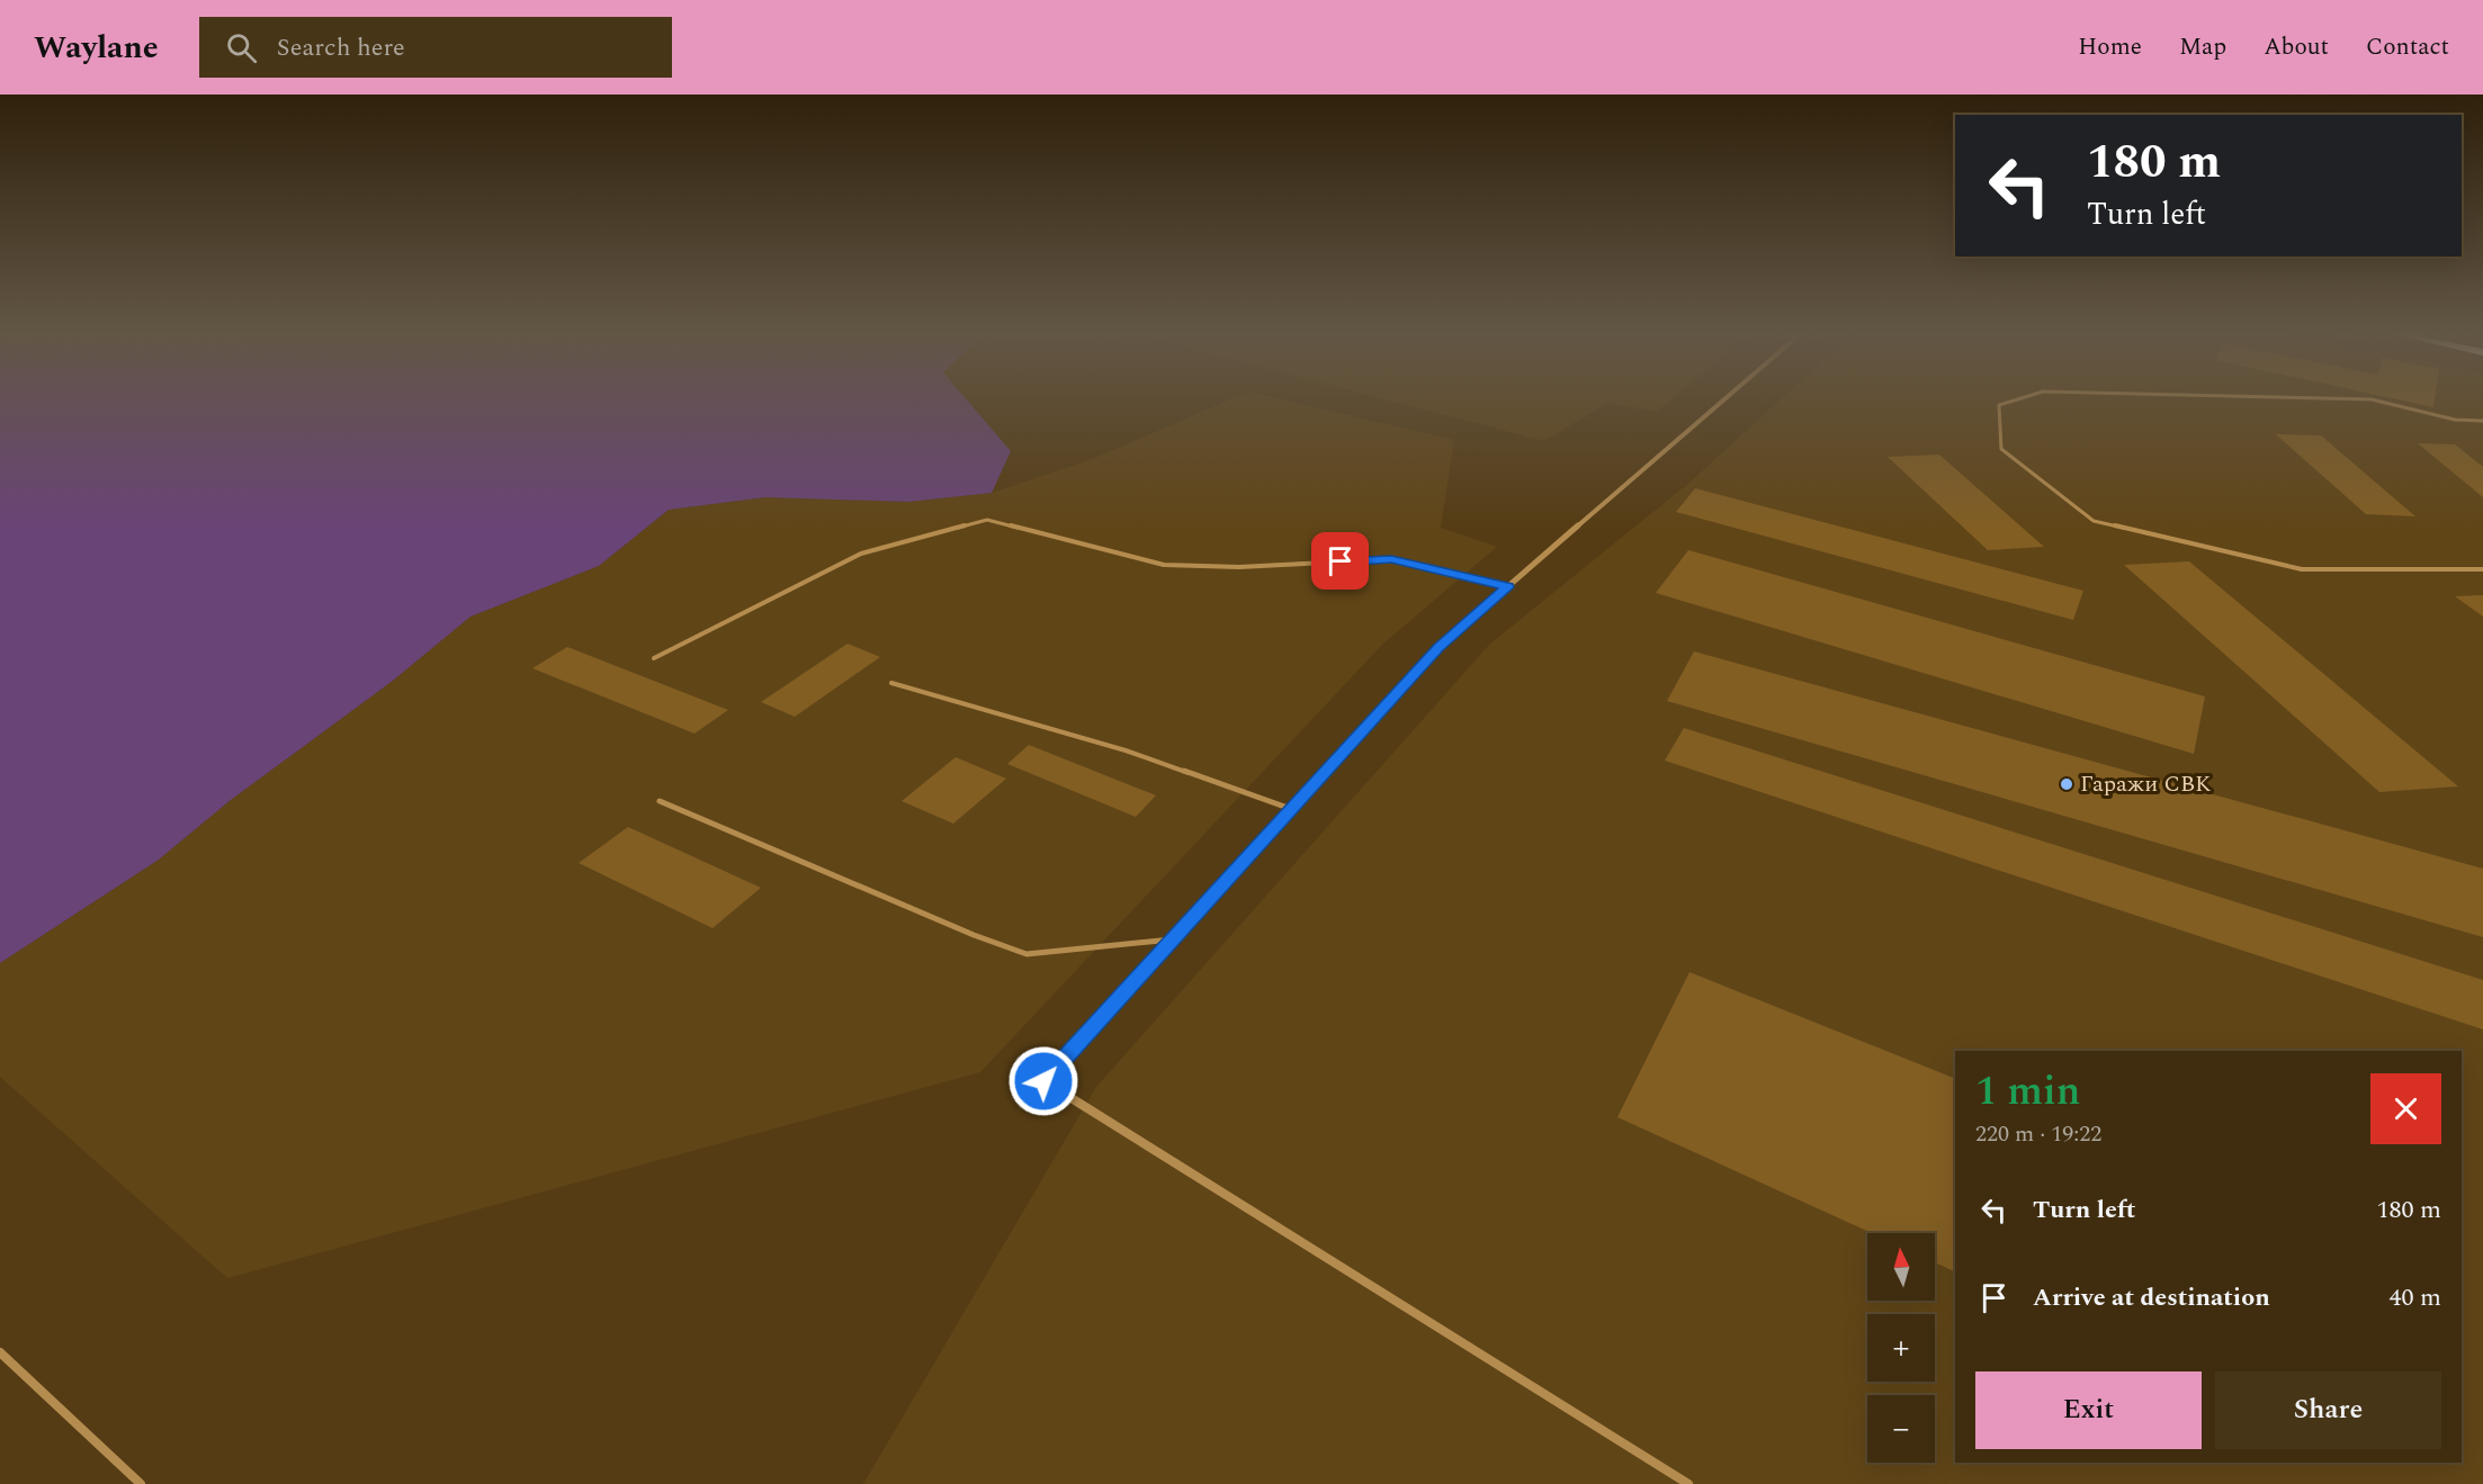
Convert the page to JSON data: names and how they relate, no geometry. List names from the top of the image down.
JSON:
{
  "places": ["Гаражи СВК"],
  "north": "top",
  "page": {
    "header": "Waylane",
    "search": "Search here",
    "nav": [
      "Home",
      "Map",
      "About",
      "Contact"
    ],
    "turn": ["180 m", "Turn left"],
    "heading": ["1 min", "220 m · 19:22"],
    "list": [
      {
        "name": "Turn left",
        "value": "180 m"
      },
      {
        "name": "Arrive at destination",
        "value": "40 m"
      }
    ],
    "map_buttons": ["+", "−"],
    "buttons": ["Exit", "Share"]
  }
}
